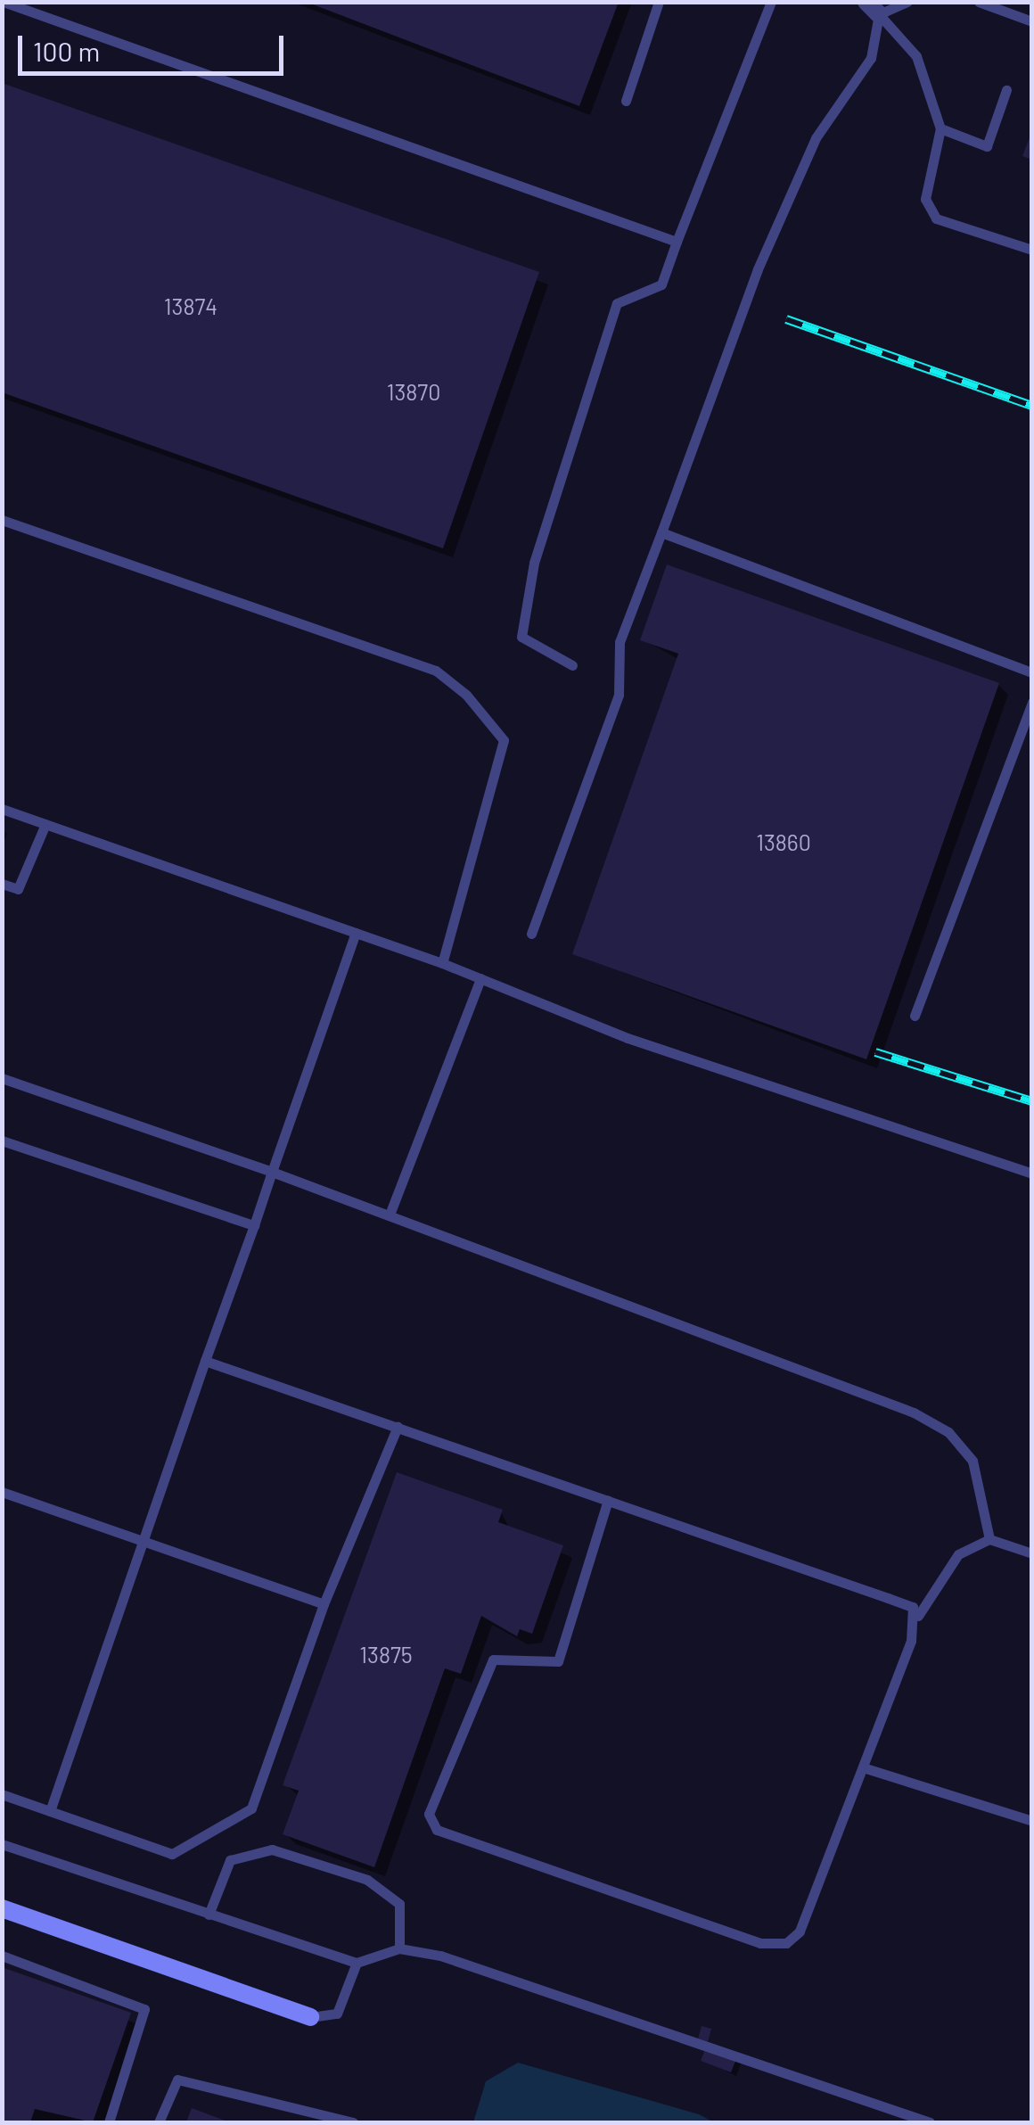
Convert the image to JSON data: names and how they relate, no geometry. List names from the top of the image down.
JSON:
{
  "house_numbers": [
    "13874",
    "13870",
    "13860",
    "13875"
  ],
  "scale_bar": "100 m"
}
